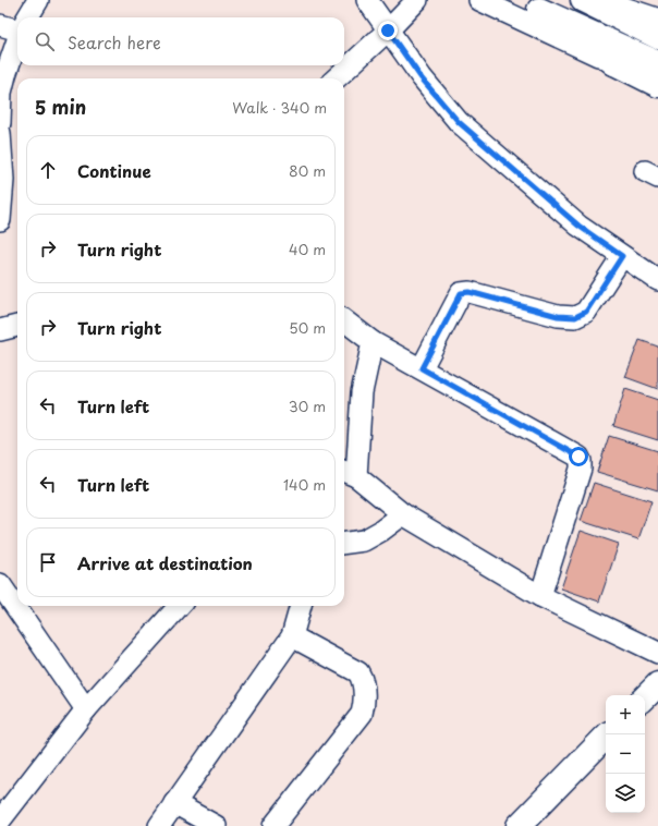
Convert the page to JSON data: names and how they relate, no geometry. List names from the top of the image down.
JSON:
{
  "page": {
    "search": "Search here",
    "heading": ["5 min", "Walk · 340 m"],
    "list": [
      ["Continue", "80 m"],
      ["Turn right", "40 m"],
      ["Turn right", "50 m"],
      ["Turn left", "30 m"],
      ["Turn left", "140 m"],
      "Arrive at destination"
    ],
    "map_buttons": ["+", "−"]
  }
}
